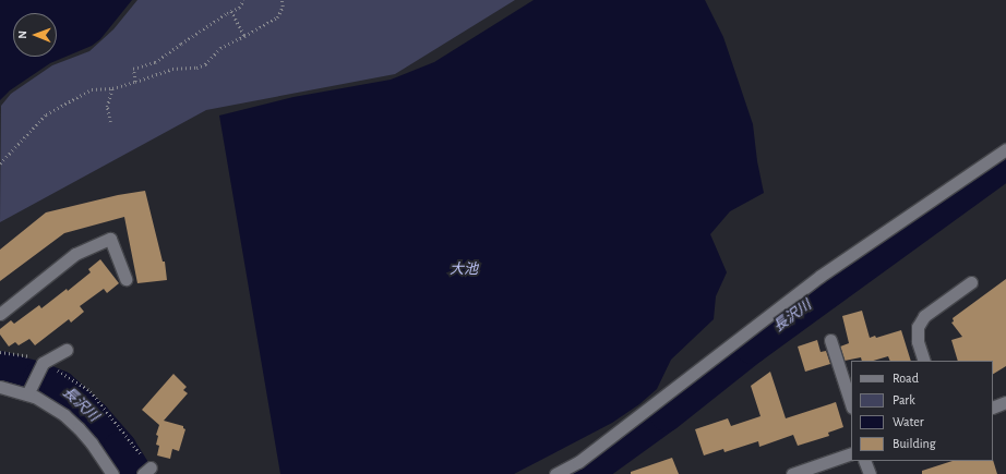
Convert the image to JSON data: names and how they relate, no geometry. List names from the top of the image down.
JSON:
{
  "water": ["大池", "長沢川"],
  "legend": [
    "Road",
    "Park",
    "Water",
    "Building"
  ],
  "north": "left"
}
